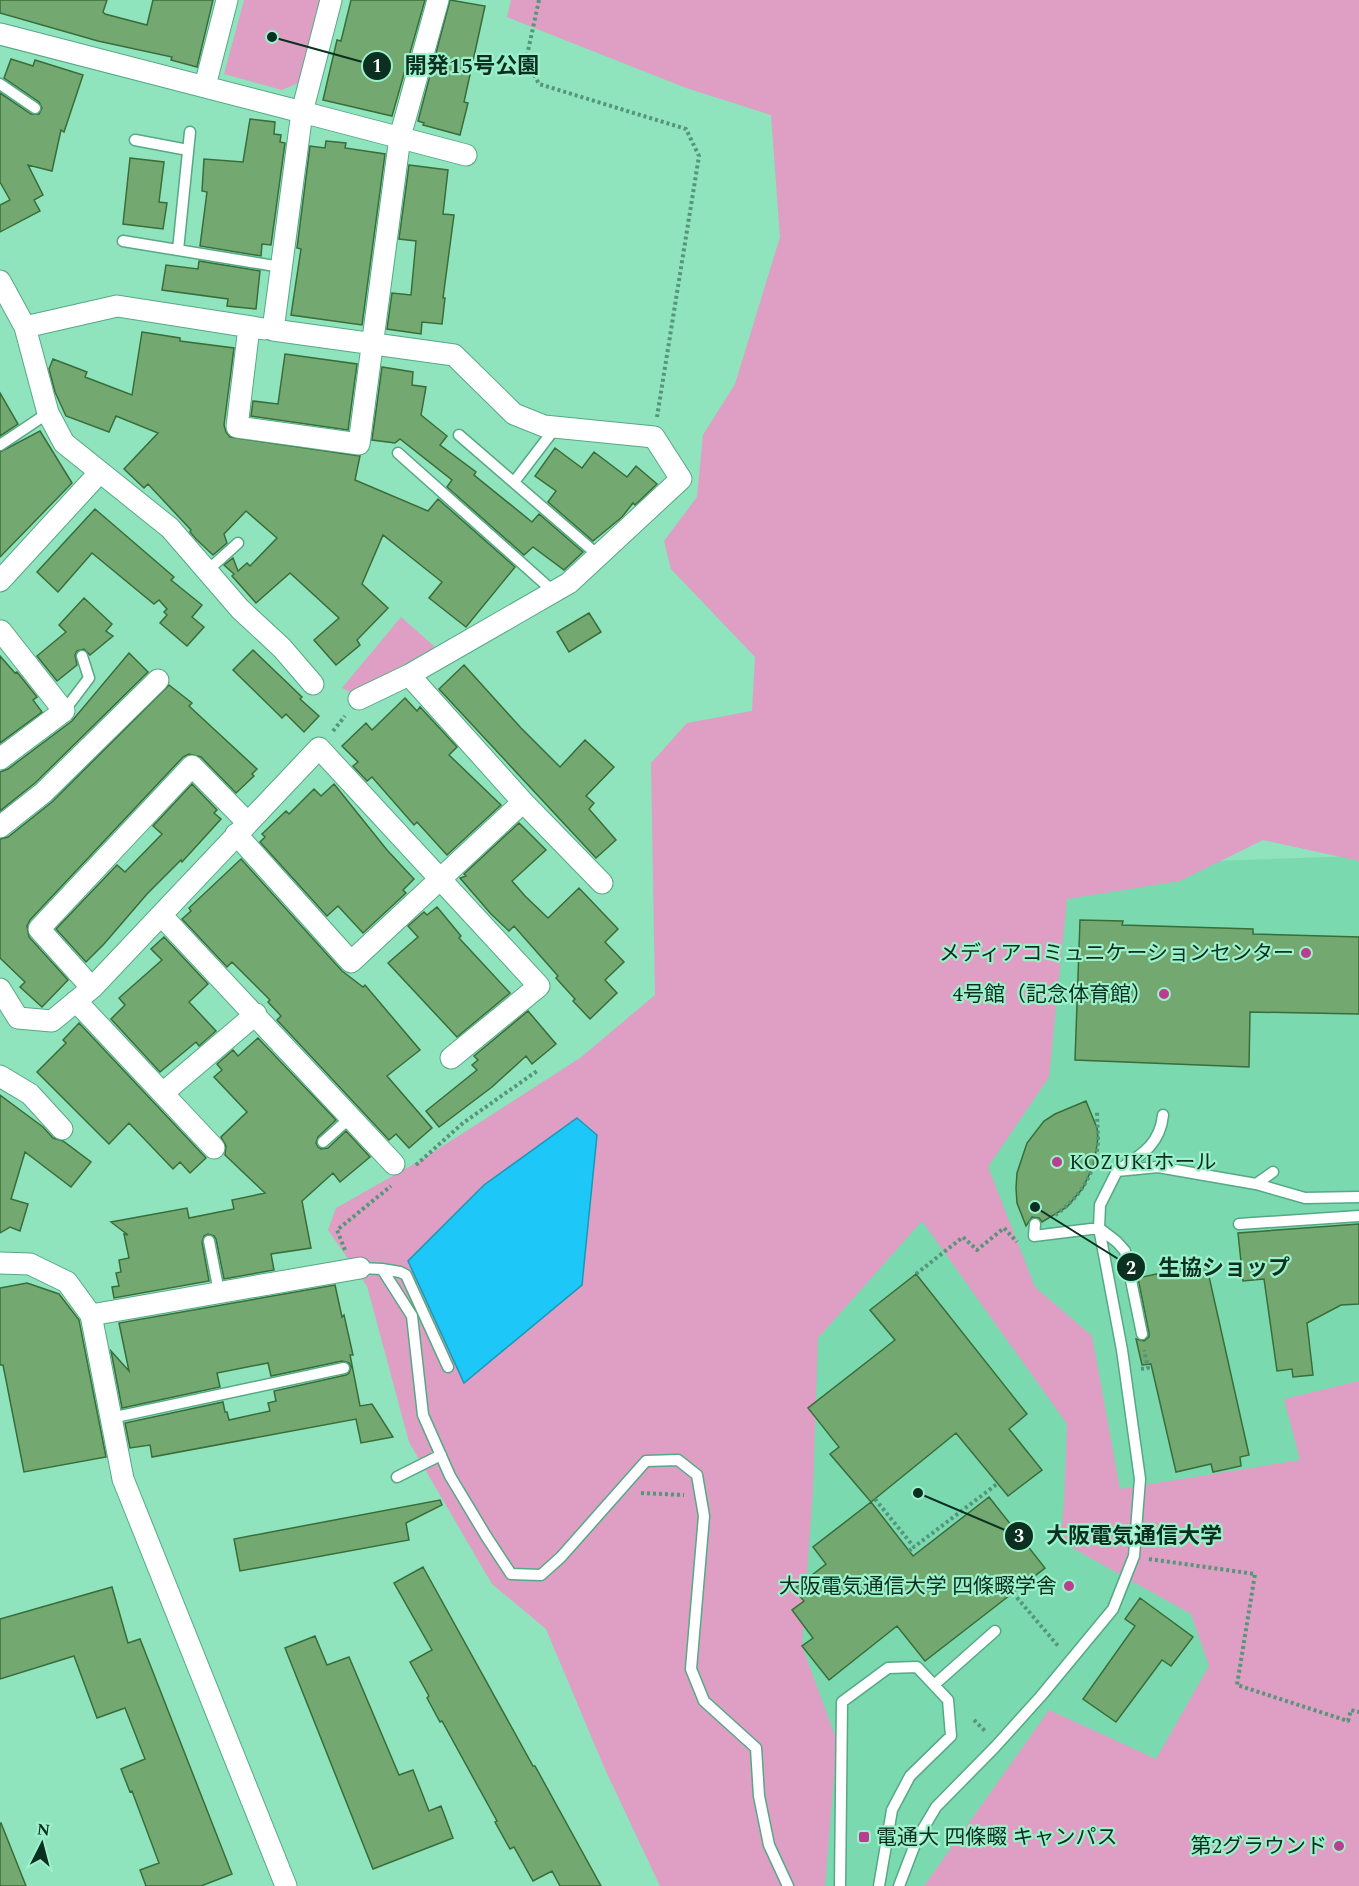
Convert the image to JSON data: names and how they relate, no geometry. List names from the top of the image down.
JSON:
{
  "places": {
    "other": [
      "開発15号公園",
      "メディアコミュニケーションセンター",
      "4号館（記念体育館）",
      "KOZUKIホール",
      "生協ショップ",
      "大阪電気通信大学",
      "大阪電気通信大学 四條畷学舎",
      "第2グラウンド"
    ],
    "transit": ["電通大 四條畷 キャンパス"]
  },
  "north": "top"
}
